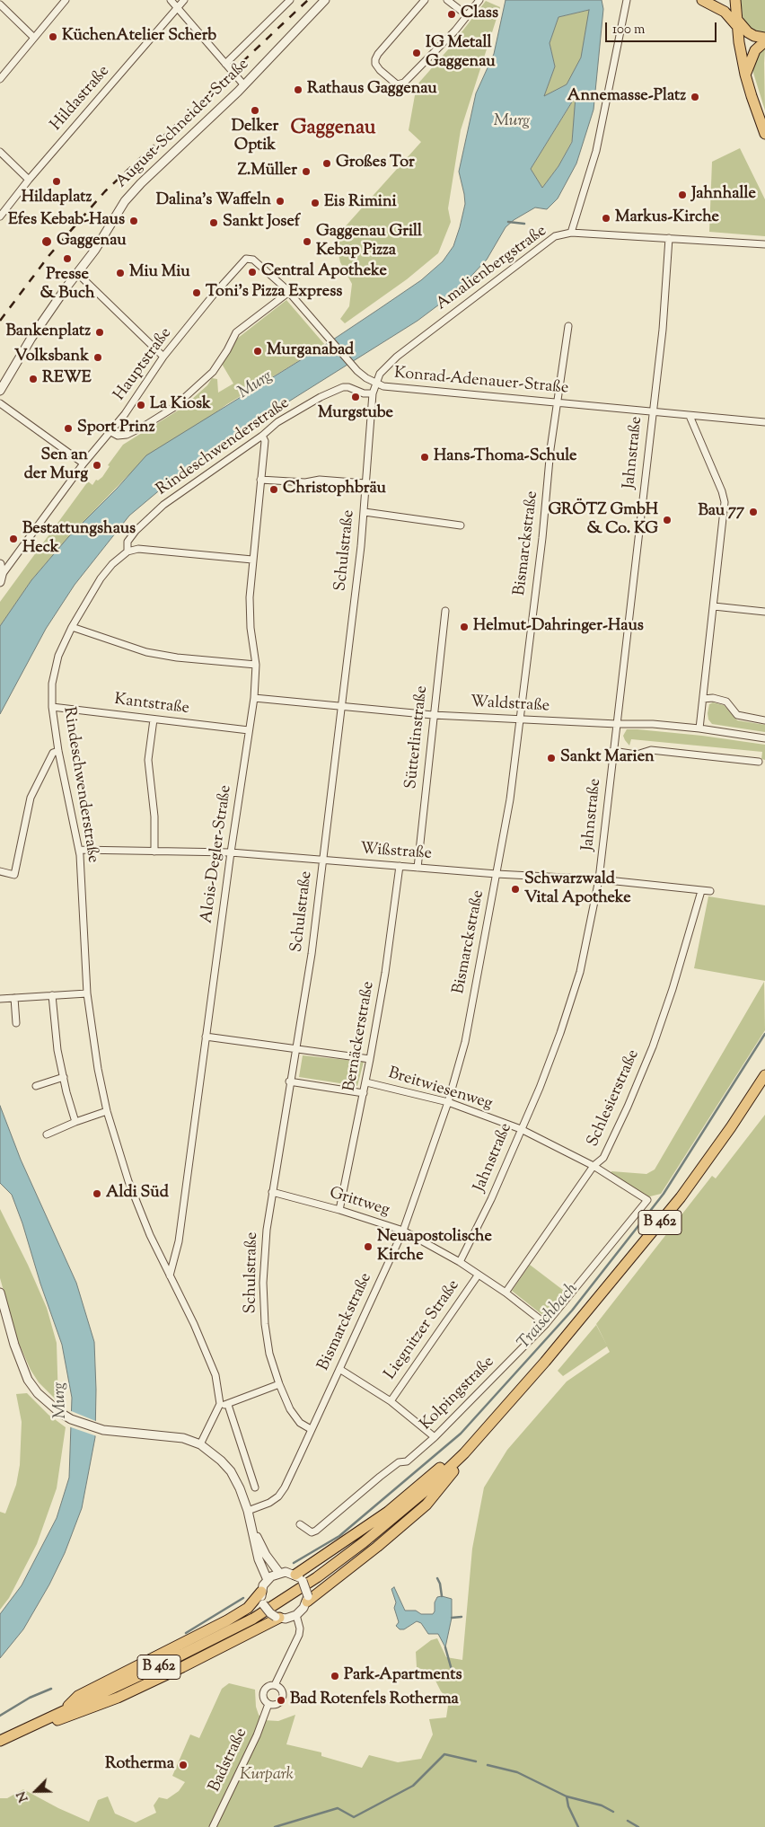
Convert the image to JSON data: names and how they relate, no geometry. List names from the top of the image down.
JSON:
{
  "streets": {
    "main road": ["B 462"],
    "street": [
      "Hildastraße",
      "August-Schneider-Straße",
      "Amalienbergstraße",
      "Hauptstraße",
      "Konrad-Adenauer-Straße",
      "Rindeschwenderstraße",
      "Jahnstraße",
      "Bismarckstraße",
      "Schulstraße",
      "Kantstraße",
      "Waldstraße",
      "Sütterlinstraße",
      "Wißstraße",
      "Alois-Degler-Straße",
      "Bernäckerstraße",
      "Breitwiesenweg",
      "Schlesierstraße",
      "Grittweg",
      "Liegnitzer Straße",
      "Kolpingstraße",
      "Badstraße"
    ]
  },
  "crossings": [
    ["Amalienbergstraße", "Konrad-Adenauer-Straße"],
    ["Amalienbergstraße", "Schulstraße"],
    ["Hauptstraße", "Konrad-Adenauer-Straße"],
    ["Konrad-Adenauer-Straße", "Jahnstraße"],
    ["Konrad-Adenauer-Straße", "Bismarckstraße"],
    ["Konrad-Adenauer-Straße", "Schulstraße"],
    ["Rindeschwenderstraße", "Schulstraße"],
    ["Rindeschwenderstraße", "Kantstraße"],
    ["Rindeschwenderstraße", "Wißstraße"],
    ["Rindeschwenderstraße", "Alois-Degler-Straße"],
    ["Jahnstraße", "Waldstraße"],
    ["Jahnstraße", "Wißstraße"],
    ["Jahnstraße", "Breitwiesenweg"],
    ["Jahnstraße", "Grittweg"],
    ["Bismarckstraße", "Schulstraße"],
    ["Bismarckstraße", "Waldstraße"],
    ["Bismarckstraße", "Wißstraße"],
    ["Bismarckstraße", "Breitwiesenweg"],
    ["Bismarckstraße", "Grittweg"],
    ["Schulstraße", "Waldstraße"],
    ["Schulstraße", "Wißstraße"],
    ["Schulstraße", "Grittweg"],
    ["Kantstraße", "Alois-Degler-Straße"],
    ["Waldstraße", "Sütterlinstraße"],
    ["Waldstraße", "Alois-Degler-Straße"],
    ["Sütterlinstraße", "Wißstraße"],
    ["Wißstraße", "Alois-Degler-Straße"],
    ["Wißstraße", "Bernäckerstraße"],
    ["Wißstraße", "Schlesierstraße"],
    ["Bernäckerstraße", "Breitwiesenweg"],
    ["Bernäckerstraße", "Grittweg"],
    ["Breitwiesenweg", "Schlesierstraße"],
    ["Breitwiesenweg", "Kolpingstraße"],
    ["Schlesierstraße", "Grittweg"],
    ["Grittweg", "Liegnitzer Straße"],
    ["Grittweg", "Kolpingstraße"]
  ],
  "districts": ["Gaggenau"],
  "water": ["Murg", "Traischbach"],
  "parks": ["Kurpark"],
  "places": [
    "Class",
    "KüchenAtelier Scherb",
    "IG Metall Gaggenau",
    "Rathaus Gaggenau",
    "Annemasse-Platz",
    "Delker Optik",
    "Großes Tor",
    "Z.Müller",
    "Hildaplatz",
    "Jahnhalle",
    "Dalina's Waffeln",
    "Eis Rimini",
    "Markus-Kirche",
    "Efes Kebab-Haus",
    "Sankt Josef",
    "Gaggenau",
    "Gaggenau Grill Kebap Pizza",
    "Presse & Buch",
    "Central Apotheke",
    "Miu Miu",
    "Toni's Pizza Express",
    "Bankenplatz",
    "Murganabad",
    "Volksbank",
    "REWE",
    "Murgstube",
    "La Kiosk",
    "Sport Prinz",
    "Hans-Thoma-Schule",
    "Sen an der Murg",
    "Christophbräu",
    "Bau 77",
    "GRÖTZ GmbH & Co. KG",
    "Bestattungshaus Heck",
    "Helmut-Dahringer-Haus",
    "Sankt Marien",
    "Schwarzwald Vital Apotheke",
    "Aldi Süd",
    "Neuapostolische Kirche",
    "Park-Apartments",
    "Bad Rotenfels Rotherma",
    "Rotherma"
  ],
  "scale_bar": "100 m",
  "north": "bottom left"
}
